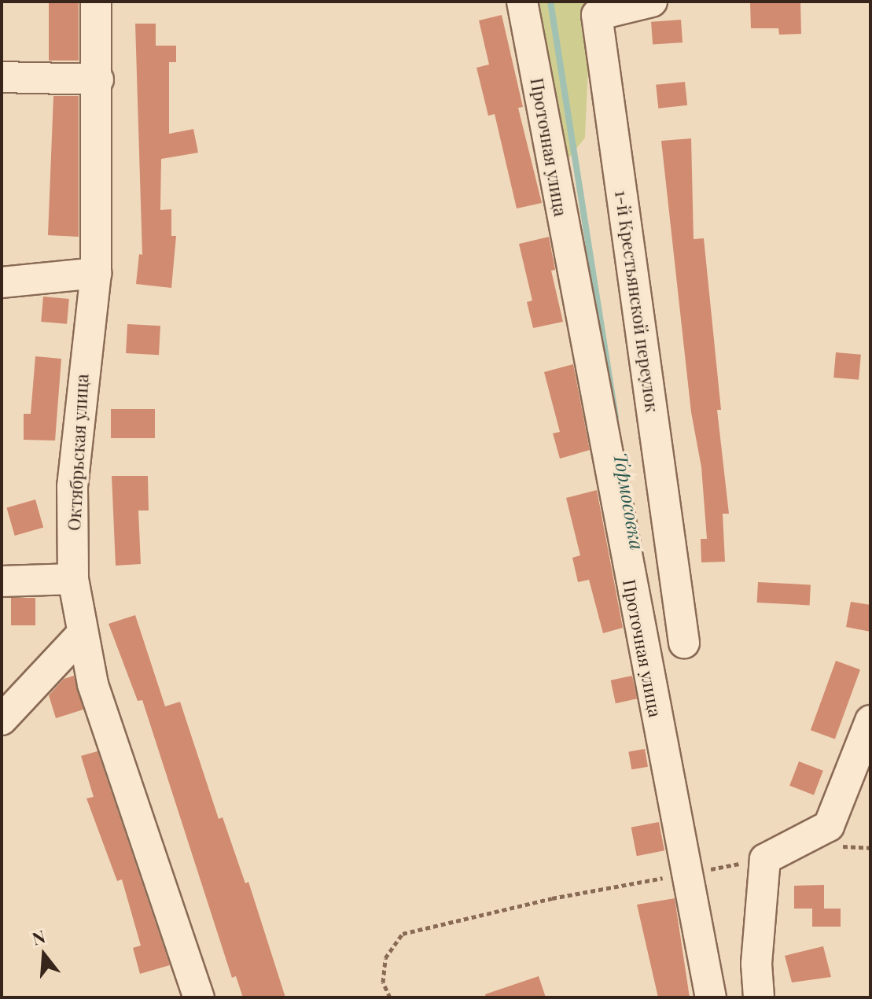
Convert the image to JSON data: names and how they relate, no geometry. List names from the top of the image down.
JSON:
{
  "streets": {
    "street": ["Проточная улица", "1-й Крестьянской переулок", "Октябрьская улица"]
  },
  "water": ["Тормосовка"],
  "north": "top"
}
